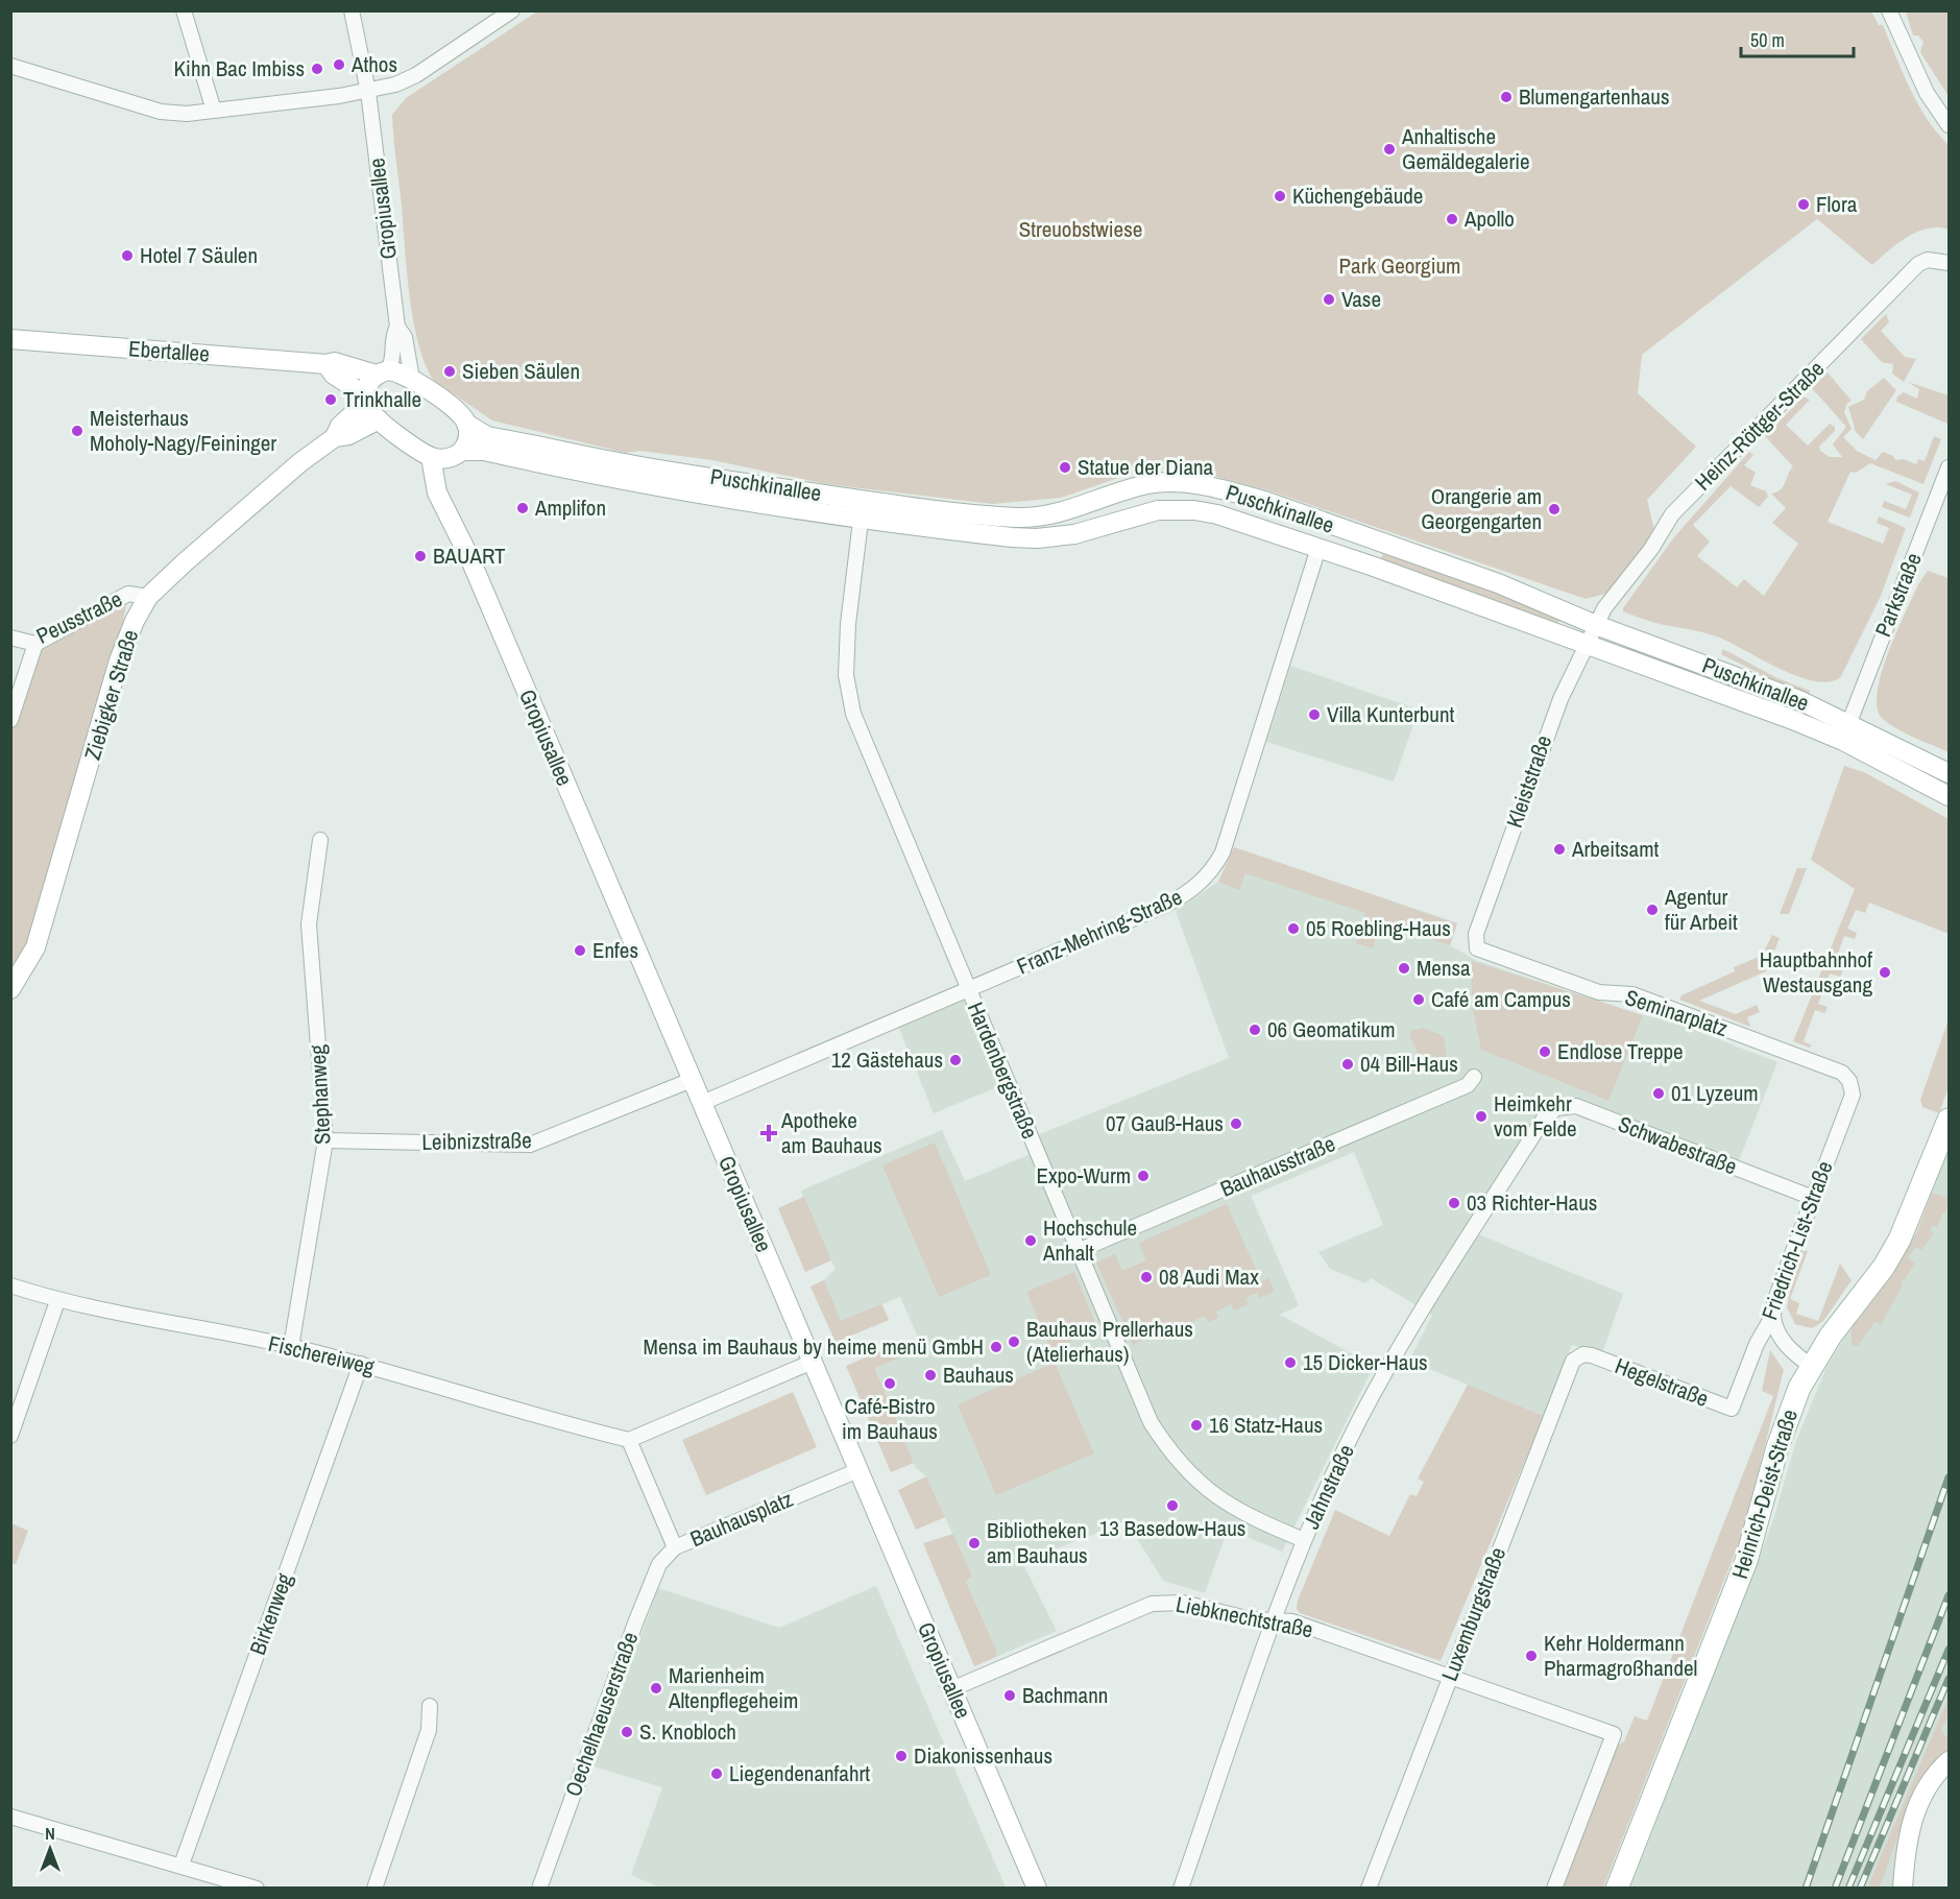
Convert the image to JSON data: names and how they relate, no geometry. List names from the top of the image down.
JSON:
{
  "streets": {
    "main road": [
      "Gropiusallee",
      "Ebertallee",
      "Puschkinallee",
      "Ziebigker Straße",
      "Heinrich-Deist-Straße"
    ],
    "street": [
      "Heinz-Röttger-Straße",
      "Parkstraße",
      "Peusstraße",
      "Kleiststraße",
      "Franz-Mehring-Straße",
      "Seminarplatz",
      "Hardenbergstraße",
      "Stephanweg",
      "Leibnizstraße",
      "Schwabestraße",
      "Bauhausstraße",
      "Friedrich-List-Straße",
      "Fischereiweg",
      "Hegelstraße",
      "Jahnstraße",
      "Bauhausplatz",
      "Birkenweg",
      "Luxemburgstraße",
      "Liebknechtstraße",
      "Oechelhaeuserstraße"
    ]
  },
  "crossings": [
    ["Gropiusallee", "Ebertallee"],
    ["Gropiusallee", "Puschkinallee"],
    ["Gropiusallee", "Franz-Mehring-Straße"],
    ["Gropiusallee", "Leibnizstraße"],
    ["Gropiusallee", "Bauhausplatz"],
    ["Gropiusallee", "Liebknechtstraße"],
    ["Heinz-Röttger-Straße", "Puschkinallee"],
    ["Heinz-Röttger-Straße", "Kleiststraße"],
    ["Puschkinallee", "Parkstraße"],
    ["Puschkinallee", "Kleiststraße"],
    ["Puschkinallee", "Franz-Mehring-Straße"],
    ["Puschkinallee", "Hardenbergstraße"],
    ["Peusstraße", "Ziebigker Straße"],
    ["Kleiststraße", "Seminarplatz"],
    ["Franz-Mehring-Straße", "Hardenbergstraße"],
    ["Seminarplatz", "Friedrich-List-Straße"],
    ["Hardenbergstraße", "Bauhausstraße"],
    ["Hardenbergstraße", "Jahnstraße"],
    ["Stephanweg", "Leibnizstraße"],
    ["Stephanweg", "Fischereiweg"],
    ["Schwabestraße", "Friedrich-List-Straße"],
    ["Schwabestraße", "Jahnstraße"],
    ["Friedrich-List-Straße", "Hegelstraße"],
    ["Fischereiweg", "Bauhausplatz"],
    ["Fischereiweg", "Birkenweg"],
    ["Hegelstraße", "Luxemburgstraße"],
    ["Jahnstraße", "Liebknechtstraße"],
    ["Bauhausplatz", "Oechelhaeuserstraße"],
    ["Luxemburgstraße", "Liebknechtstraße"]
  ],
  "parks": ["Streuobstwiese", "Park Georgium"],
  "places": {
    "other": [
      "Athos",
      "Kihn Bac Imbiss",
      "Blumengartenhaus",
      "Anhaltische Gemäldegalerie",
      "Küchengebäude",
      "Flora",
      "Apollo",
      "Hotel 7 Säulen",
      "Vase",
      "Sieben Säulen",
      "Trinkhalle",
      "Meisterhaus Moholy-Nagy/Feininger",
      "Statue der Diana",
      "Amplifon",
      "Orangerie am Georgengarten",
      "BAUART",
      "Villa Kunterbunt",
      "Arbeitsamt",
      "Agentur für Arbeit",
      "05 Roebling-Haus",
      "Enfes",
      "Mensa",
      "Hauptbahnhof Westausgang",
      "Café am Campus",
      "06 Geomatikum",
      "Endlose Treppe",
      "12 Gästehaus",
      "04 Bill-Haus",
      "01 Lyzeum",
      "Heimkehr vom Felde",
      "07 Gauß-Haus",
      "Expo-Wurm",
      "03 Richter-Haus",
      "Hochschule Anhalt",
      "08 Audi Max",
      "Bauhaus Prellerhaus (Atelierhaus)",
      "Mensa im Bauhaus by heime menü GmbH",
      "15 Dicker-Haus",
      "Bauhaus",
      "Café-Bistro im Bauhaus",
      "16 Statz-Haus",
      "13 Basedow-Haus",
      "Bibliotheken am Bauhaus",
      "Kehr Holdermann Pharmagroßhandel",
      "Marienheim Altenpflegeheim",
      "Bachmann",
      "S. Knobloch",
      "Diakonissenhaus",
      "Liegendenanfahrt"
    ],
    "health": ["Apotheke am Bauhaus"]
  },
  "scale_bar": "50 m",
  "north": "top"
}
